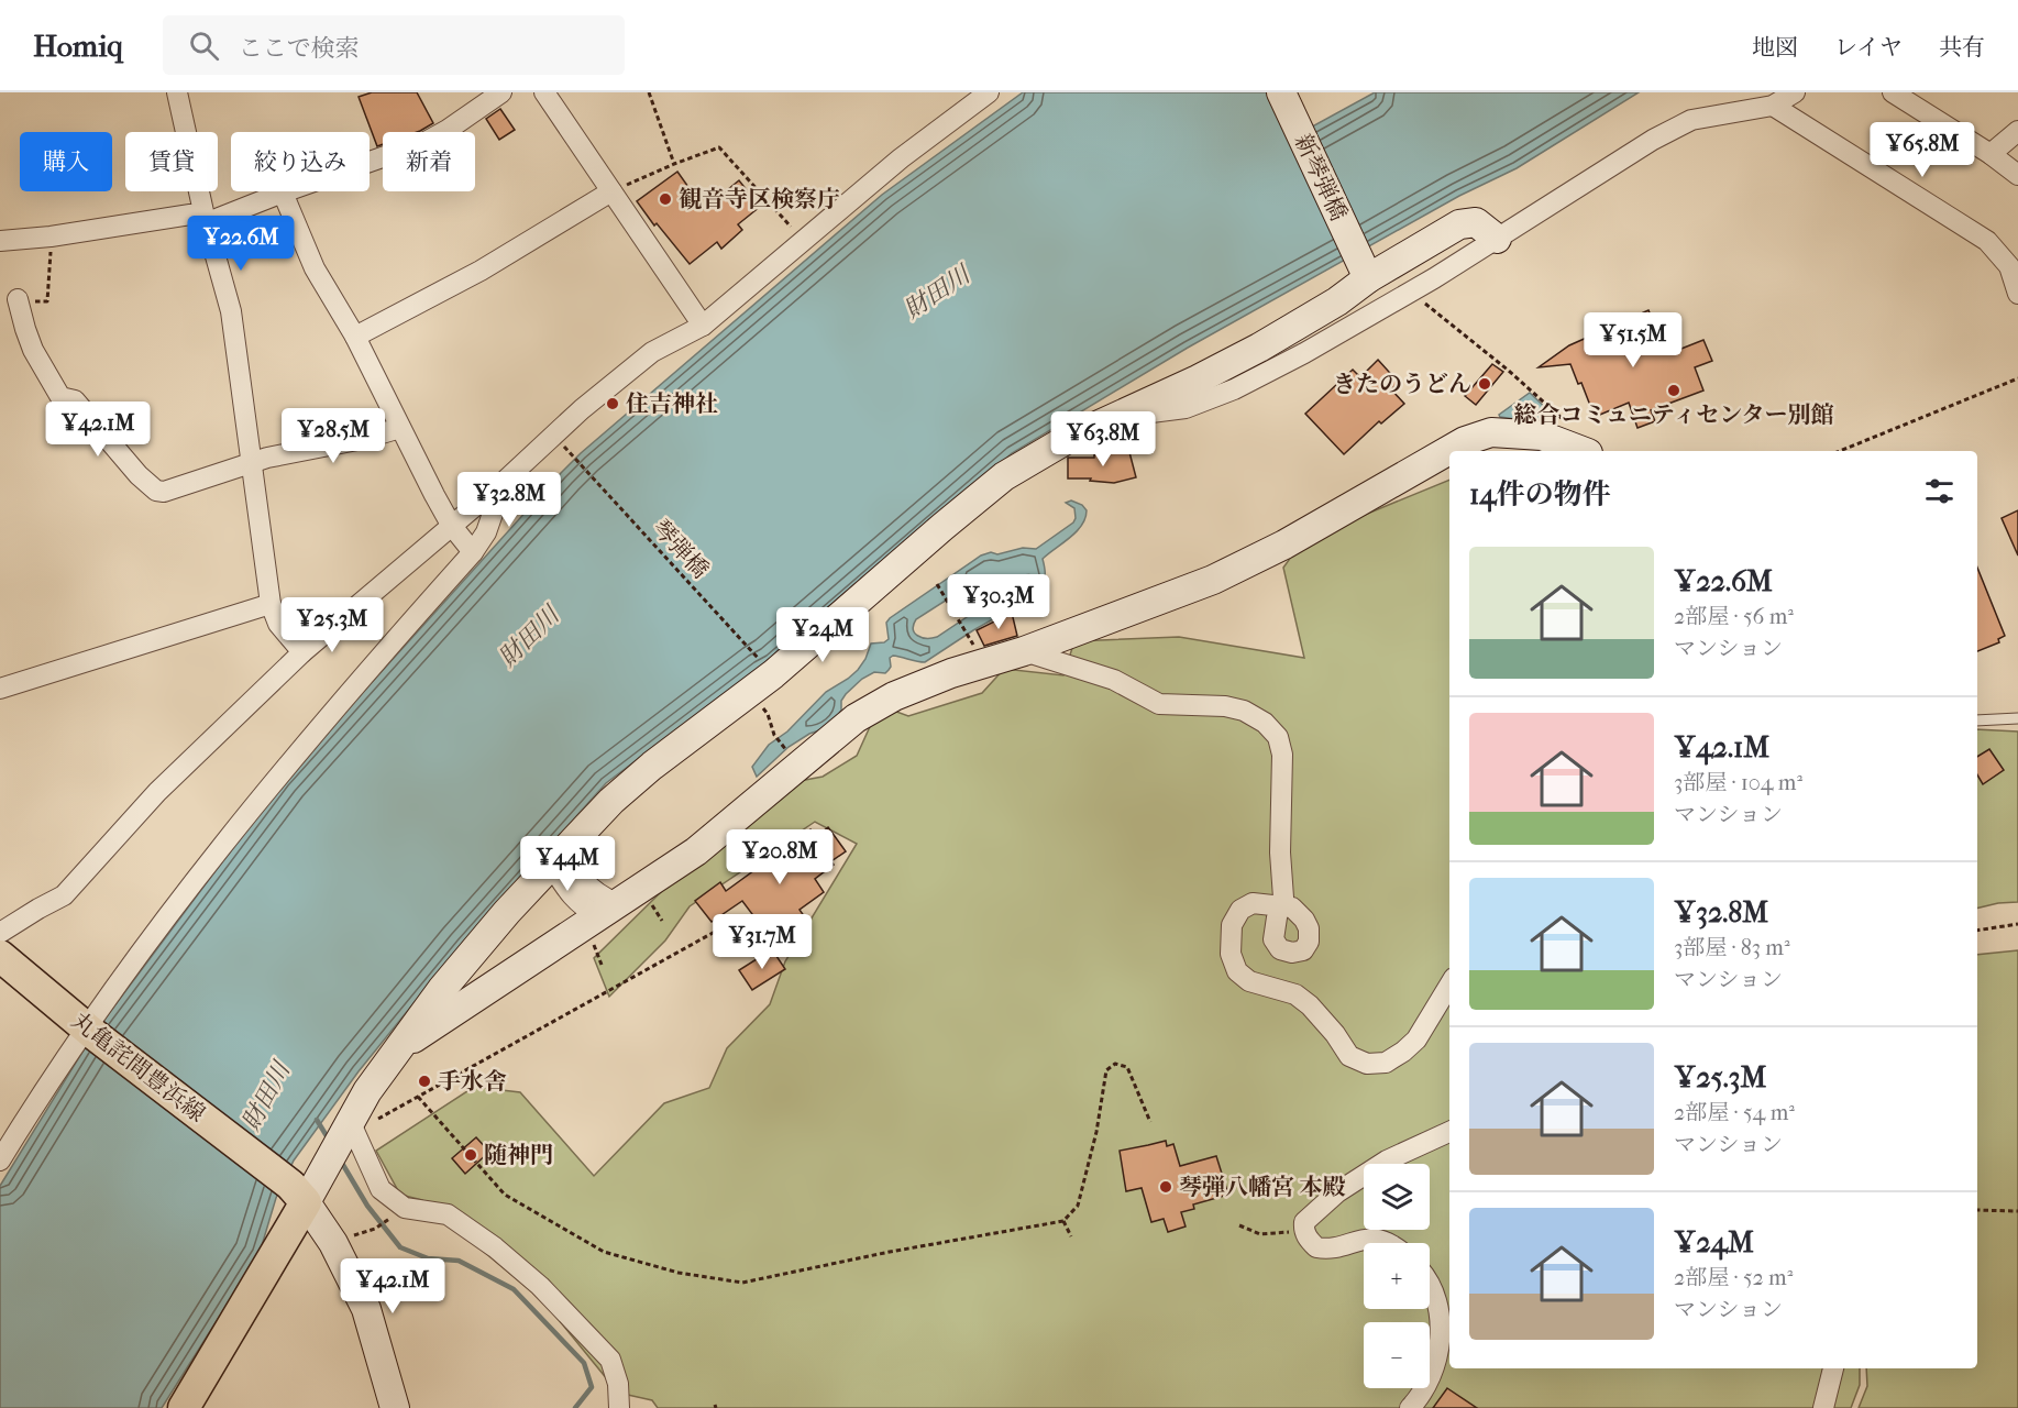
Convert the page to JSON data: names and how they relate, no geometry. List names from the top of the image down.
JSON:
{
  "streets": {
    "main road": ["丸亀詫間豊浜線"],
    "street": ["新琴弾橋"],
    "path": ["琴弾橋"]
  },
  "water": ["財田川"],
  "places": [
    "観音寺区検察庁",
    "きたのうどん",
    "総合コミュニティセンター別館",
    "住吉神社",
    "手水舎",
    "随神門",
    "琴弾八幡宮 本殿"
  ],
  "page": {
    "header": "Homiq",
    "search": "ここで検索",
    "nav": ["地図", "レイヤ", "共有"],
    "price": [
      "¥65.8M",
      "¥22.6M",
      "¥51.5M",
      "¥42.1M",
      "¥28.5M",
      "¥63.8M",
      "¥32.8M",
      "¥30.3M",
      "¥25.3M",
      "¥24M",
      "¥20.8M",
      "¥44M",
      "¥31.7M",
      "¥42.1M"
    ],
    "chip": [
      "購入",
      "賃貸",
      "絞り込み",
      "新着"
    ],
    "heading": "14件の物件",
    "list": [
      {
        "name": "¥22.6M",
        "note": "2部屋 · 56 m² · マンション"
      },
      {
        "name": "¥42.1M",
        "note": "3部屋 · 104 m² · マンション"
      },
      {
        "name": "¥32.8M",
        "note": "3部屋 · 83 m² · マンション"
      },
      {
        "name": "¥25.3M",
        "note": "2部屋 · 54 m² · マンション"
      },
      {
        "name": "¥24M",
        "note": "2部屋 · 52 m² · マンション"
      }
    ],
    "map_buttons": ["+", "−"]
  }
}
